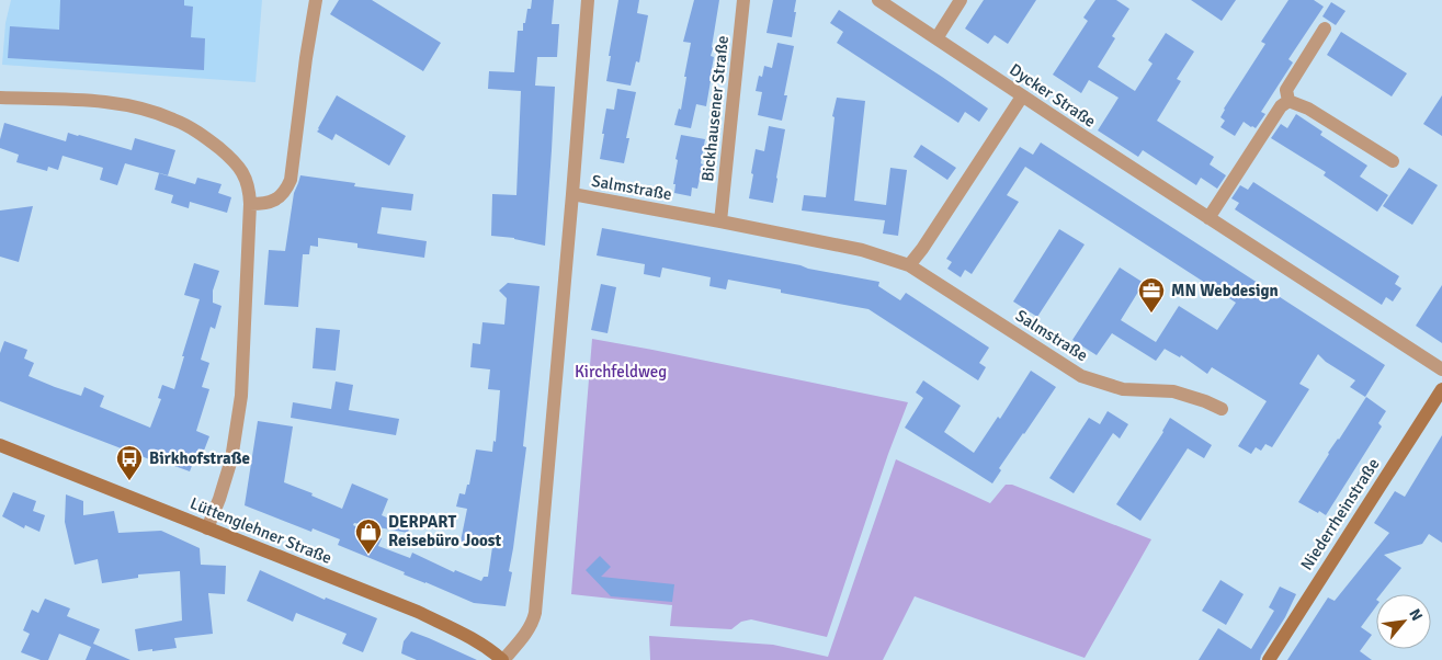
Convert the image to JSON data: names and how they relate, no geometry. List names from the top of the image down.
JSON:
{
  "streets": {
    "street": [
      "Dycker Straße",
      "Bickhausener Straße",
      "Salmstraße",
      "Niederrheinstraße",
      "Lüttenglehner Straße"
    ]
  },
  "crossings": [
    ["Bickhausener Straße", "Salmstraße"]
  ],
  "parks": ["Kirchfeldweg"],
  "places": {
    "office": ["MN Webdesign"],
    "bus stop": ["Birkhofstraße"],
    "shop": ["DERPART Reisebüro Joost"]
  },
  "north": "top right"
}
